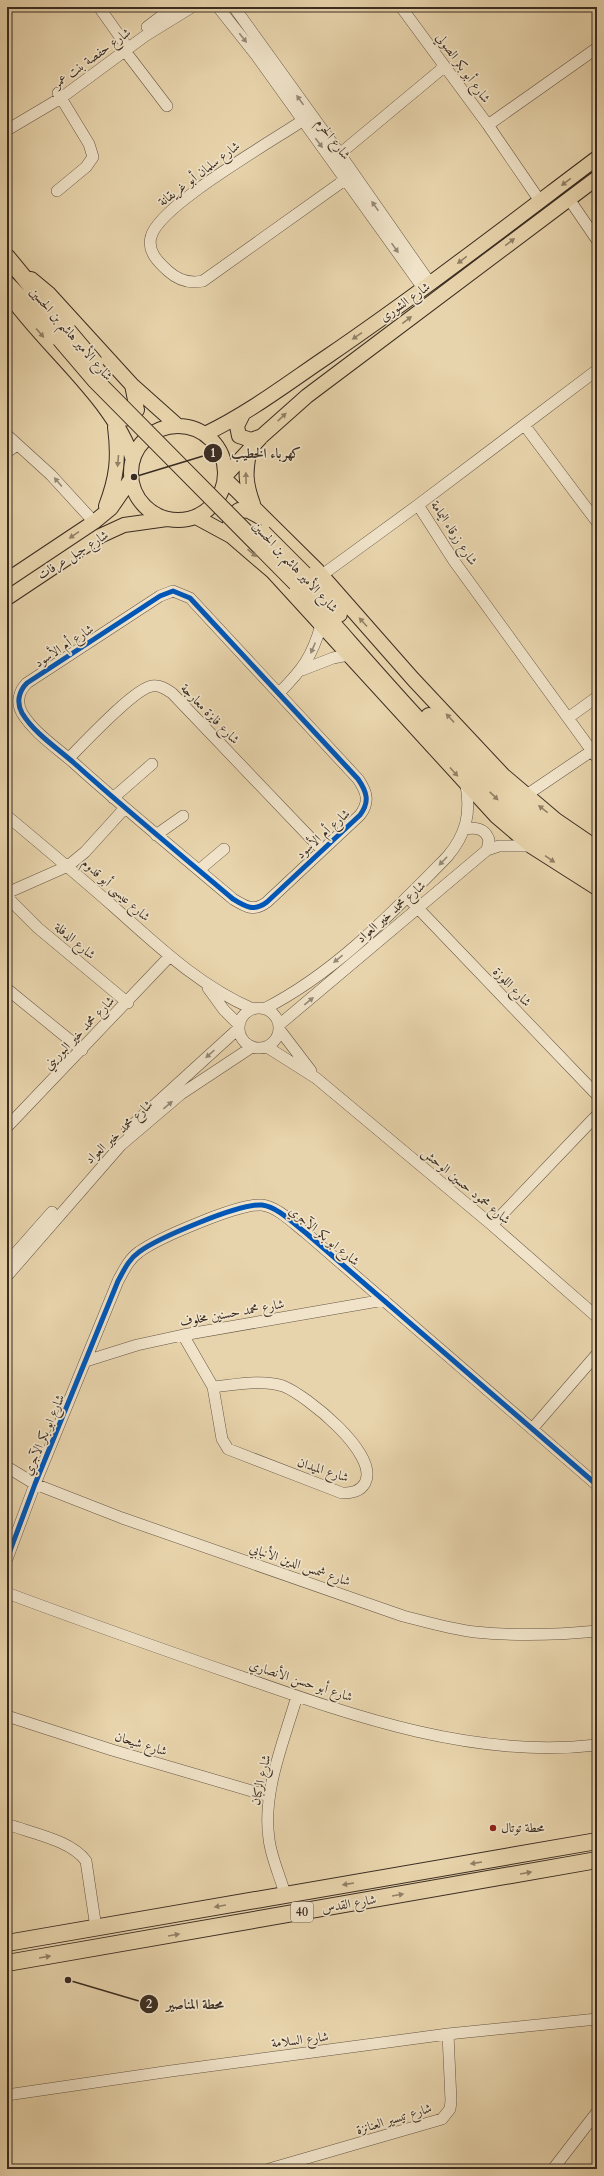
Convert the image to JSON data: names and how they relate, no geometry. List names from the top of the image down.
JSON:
{
  "streets": {
    "highway": ["شارع الأمير هاشم بن الحسين", "شارع القدس", "40"],
    "main road": ["شارع الشورى", "شارع جبل عرفات"],
    "street": [
      "شارع حفصة بنت عمر",
      "شارع أبو بكر الصولي",
      "شارع الحرم",
      "شارع سلمان أبو غريقانة",
      "شارع زرقاء اليمامة",
      "شارع أم الأسود",
      "شارع فايزة معارجة",
      "شارع عيسى أبو قدوم",
      "شارع محمد خير العواد",
      "شارع الدفلة",
      "شارع اللوزة",
      "شارع محمد خير البوريني",
      "شارع محمود حسين الوحش",
      "شارع ابو بكر الآجري",
      "شارع محمد حسنين مخلوف",
      "شارع الميدان",
      "شارع شمس الدين الأنبابي",
      "شارع أبو حسن الأنصاري",
      "شارع شيحان",
      "شارع الركبان",
      "شارع السلامة",
      "شارع تيسير العنانزة"
    ]
  },
  "crossings": [
    ["شارع أبو بكر الصولي", "شارع الشورى"],
    ["شارع الحرم", "شارع سلمان أبو غريقانة"],
    ["شارع الحرم", "شارع الشورى"],
    ["شارع الشورى", "شارع الأمير هاشم بن الحسين"],
    ["شارع الشورى", "شارع جبل عرفات"],
    ["شارع الأمير هاشم بن الحسين", "شارع جبل عرفات"],
    ["شارع الأمير هاشم بن الحسين", "شارع محمد خير العواد"],
    ["شارع أم الأسود", "شارع فايزة معارجة"],
    ["شارع عيسى أبو قدوم", "شارع محمد خير العواد"],
    ["شارع عيسى أبو قدوم", "شارع محمد خير البوريني"],
    ["شارع عيسى أبو قدوم", "شارع محمود حسين الوحش"],
    ["شارع محمد خير العواد", "شارع اللوزة"],
    ["شارع محمد خير العواد", "شارع محمود حسين الوحش"],
    ["شارع الدفلة", "شارع محمد خير البوريني"],
    ["شارع ابو بكر الآجري", "شارع محمد حسنين مخلوف"],
    ["شارع ابو بكر الآجري", "شارع شمس الدين الأنبابي"],
    ["شارع محمد حسنين مخلوف", "شارع الميدان"],
    ["شارع أبو حسن الأنصاري", "شارع الركبان"],
    ["شارع شيحان", "شارع الركبان"],
    ["شارع الركبان", "شارع القدس"],
    ["شارع السلامة", "شارع تيسير العنانزة"]
  ],
  "places": ["كهرباء الخطيب", "محطة توتال", "محطة المناصير"]
}
